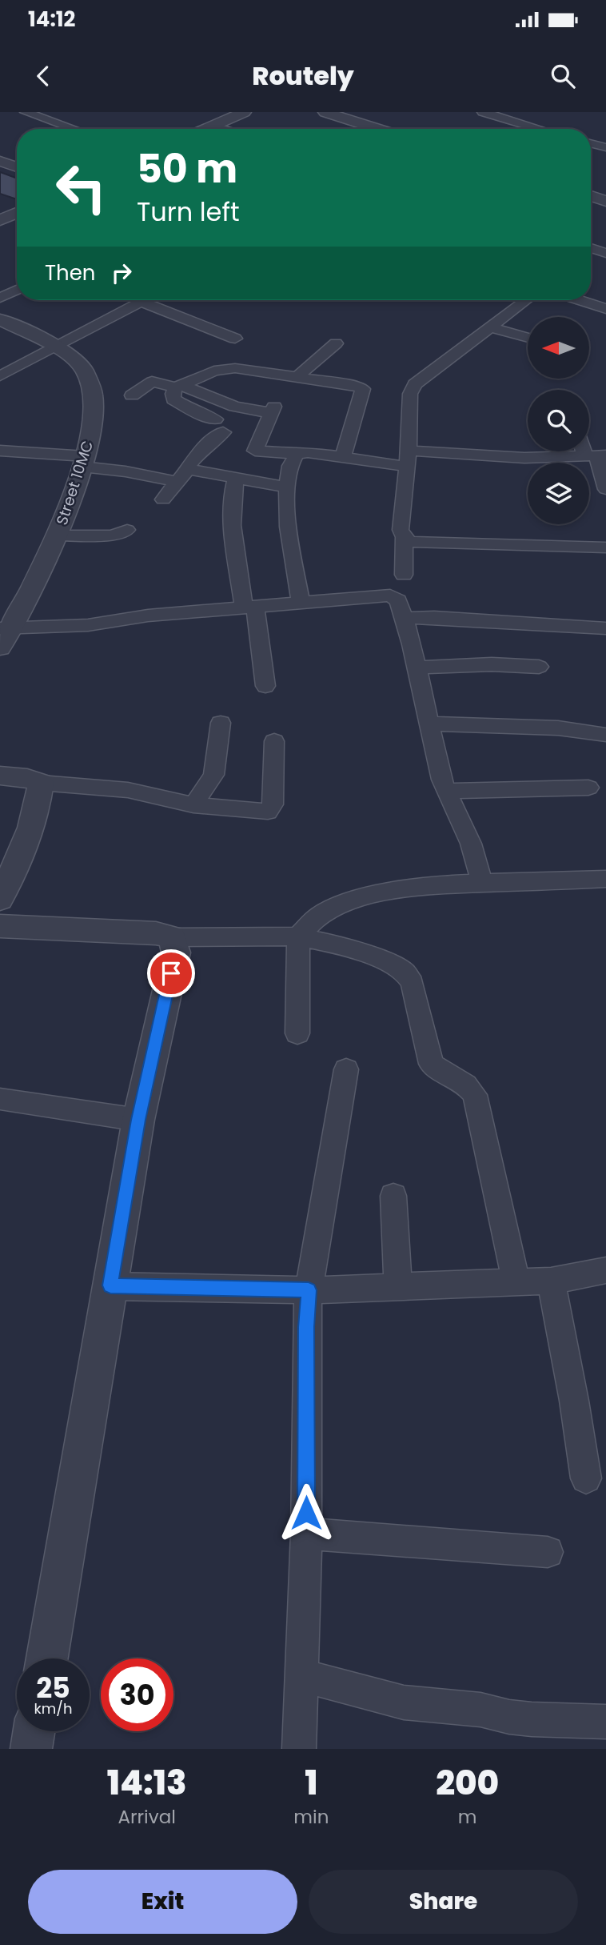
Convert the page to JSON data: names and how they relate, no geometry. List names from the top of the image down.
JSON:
{
  "streets": {
    "street": ["Street 10MC"]
  },
  "north": "left",
  "page": {
    "status": "14:12",
    "header": "Routely",
    "turn": ["50 m", "Turn left"],
    "then": "Then",
    "speed": "25 km/h",
    "limit": "30",
    "eta": [
      "14:13",
      "Arrival",
      "1",
      "min",
      "200",
      "m"
    ],
    "buttons": ["Exit", "Share"]
  }
}
